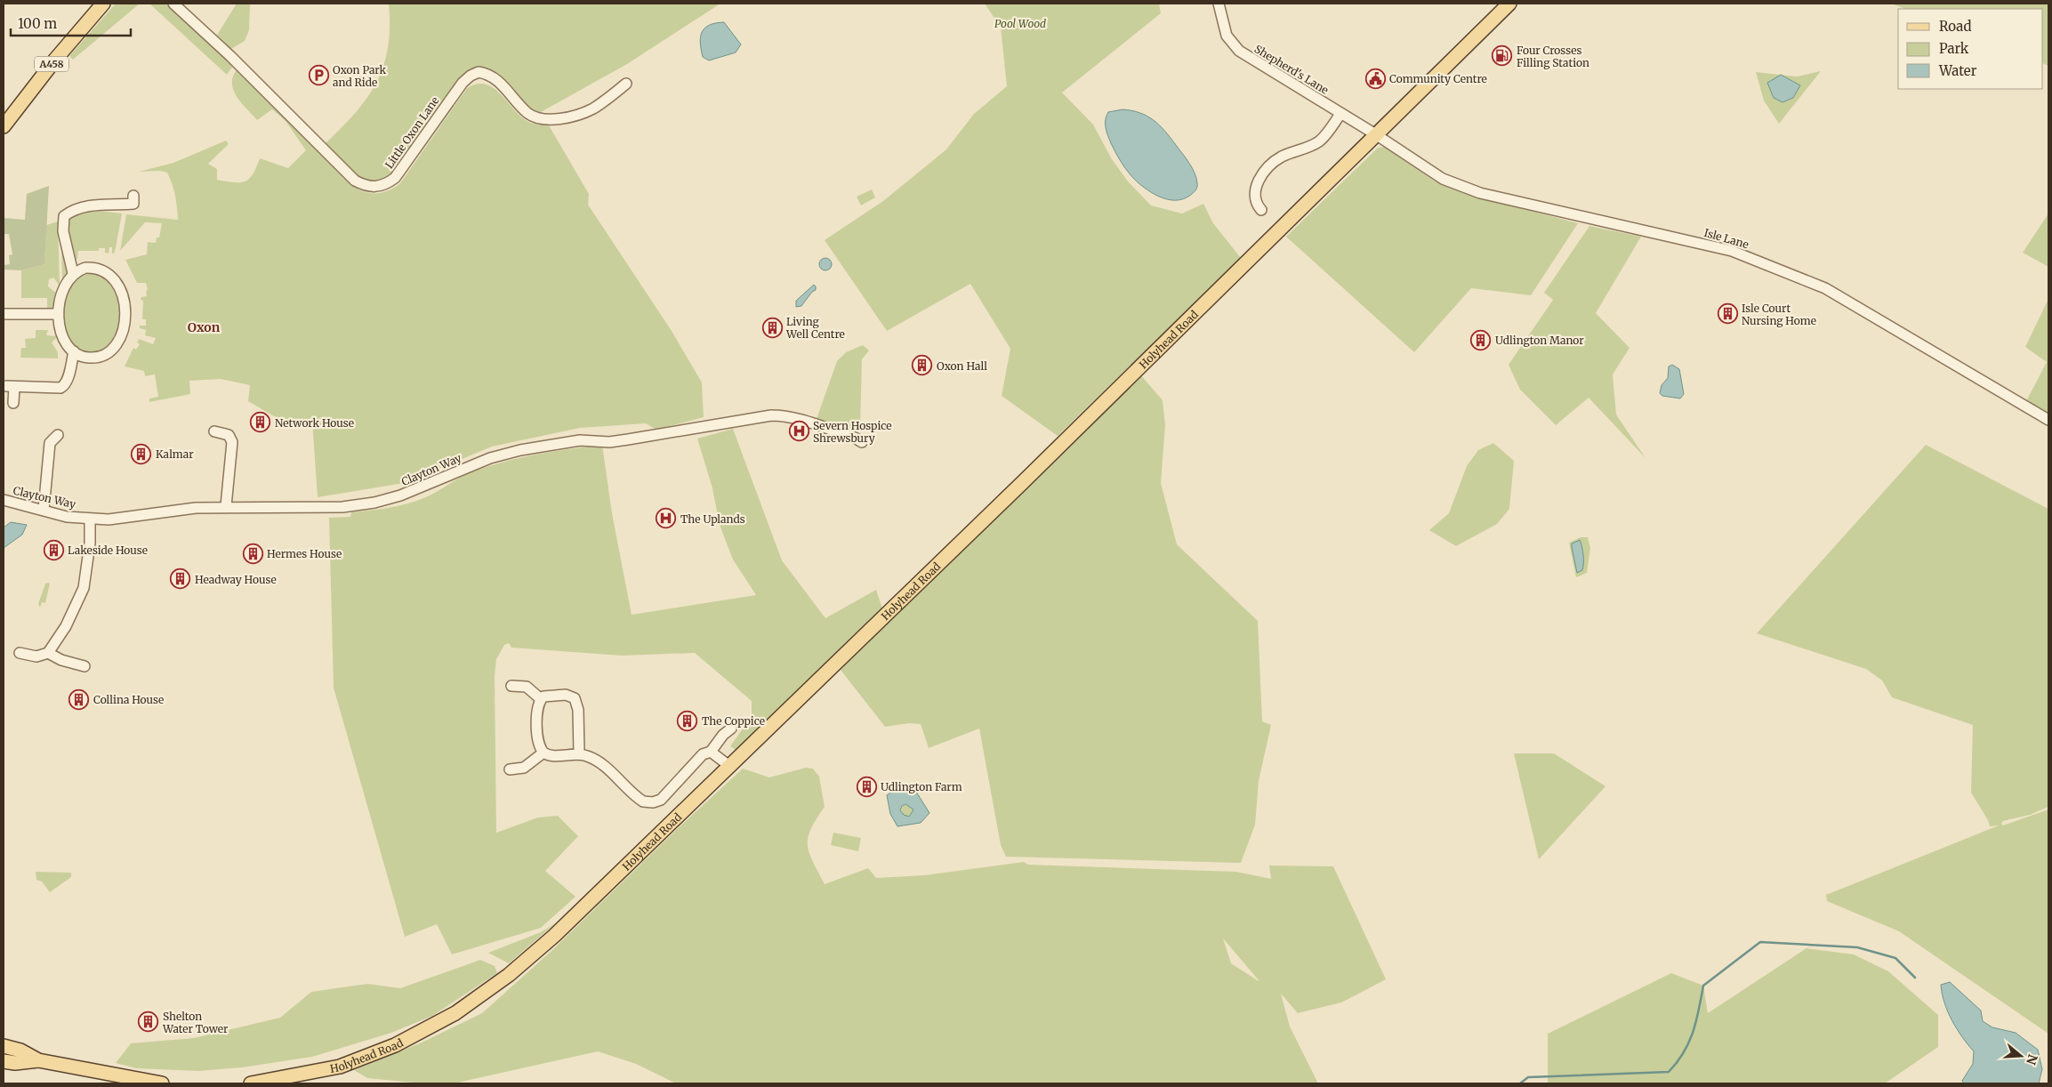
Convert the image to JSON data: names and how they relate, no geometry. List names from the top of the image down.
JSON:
{
  "streets": {
    "main road": ["A458", "Holyhead Road"],
    "street": [
      "Shepherd's Lane",
      "Little Oxon Lane",
      "Isle Lane",
      "Clayton Way"
    ]
  },
  "crossings": [
    ["Shepherd's Lane", "Isle Lane"],
    ["Shepherd's Lane", "Holyhead Road"],
    ["Isle Lane", "Holyhead Road"]
  ],
  "districts": ["Oxon"],
  "parks": ["Pool Wood"],
  "places": {
    "fuel station": ["Four Crosses Filling Station"],
    "parking": ["Oxon Park and Ride"],
    "public building": ["Community Centre"],
    "building": [
      "Isle Court Nursing Home",
      "Living Well Centre",
      "Udlington Manor",
      "Oxon Hall",
      "Network House",
      "Kalmar",
      "Lakeside House",
      "Hermes House",
      "Headway House",
      "Collina House",
      "The Coppice",
      "Udlington Farm",
      "Shelton Water Tower"
    ],
    "hospital": ["Severn Hospice Shrewsbury", "The Uplands"]
  },
  "legend": ["Road", "Park", "Water"],
  "scale_bar": "100 m",
  "north": "right"
}
